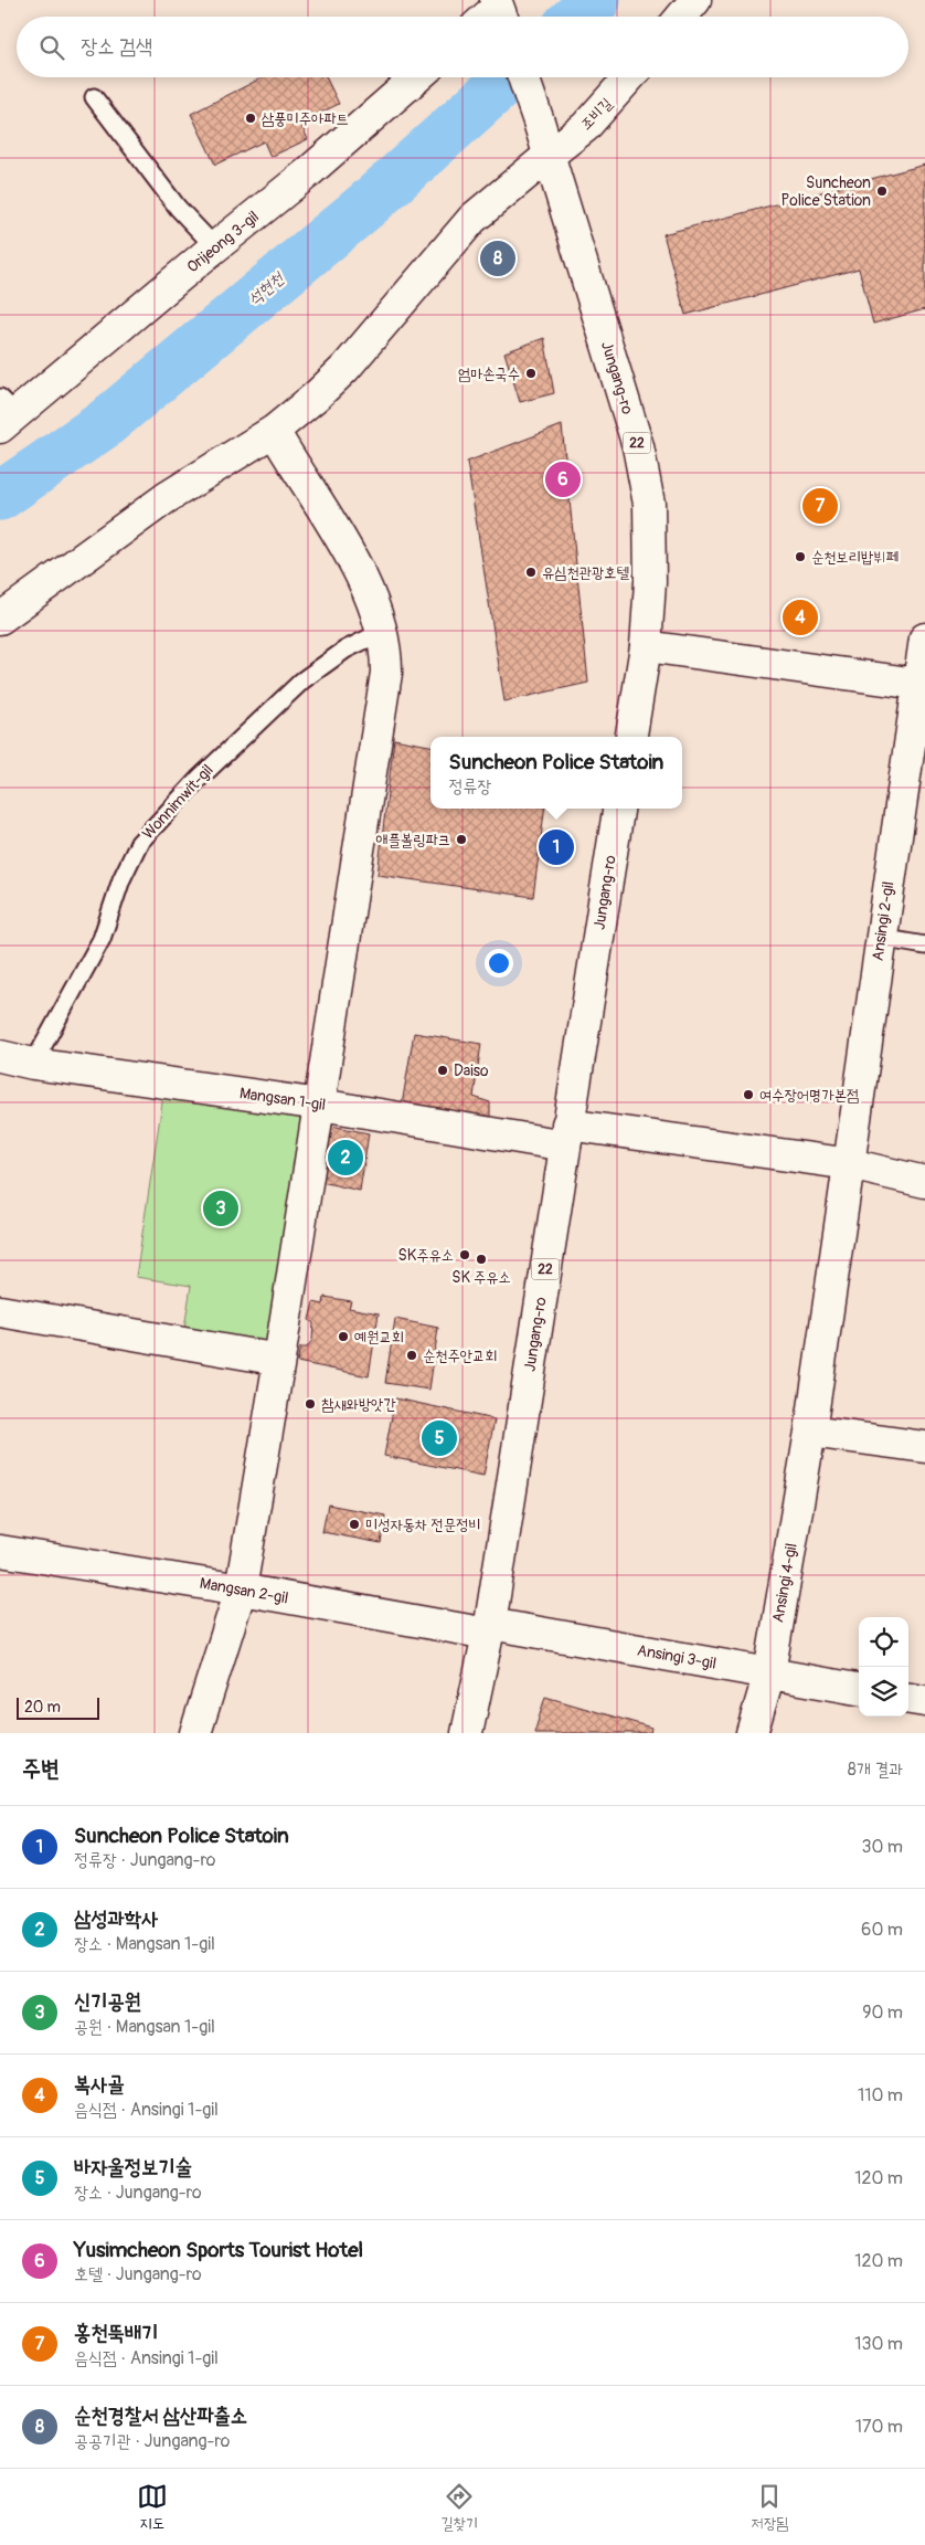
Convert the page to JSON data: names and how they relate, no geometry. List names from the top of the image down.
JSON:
{
  "streets": {
    "street": [
      "조비길",
      "Orijeong 3-gil",
      "Jungang-ro",
      "22",
      "Ansingi 2-gil",
      "Mangsan 1-gil",
      "Ansingi 4-gil",
      "Mangsan 2-gil",
      "Ansingi 3-gil"
    ],
    "lane": ["Wonnimwit-gil"]
  },
  "crossings": [
    ["조비길", "Jungang-ro"],
    ["Jungang-ro", "Mangsan 1-gil"],
    ["Jungang-ro", "Mangsan 2-gil"],
    ["Jungang-ro", "Ansingi 3-gil"],
    ["Wonnimwit-gil", "Mangsan 1-gil"],
    ["Ansingi 2-gil", "Ansingi 4-gil"],
    ["Ansingi 4-gil", "Ansingi 3-gil"],
    ["Mangsan 2-gil", "Ansingi 3-gil"]
  ],
  "water": ["석현천"],
  "places": [
    "삼풍미주아파트",
    "Suncheon Police Station",
    "엄마손국수",
    "순천보리밥뷔페",
    "유심천관광호텔",
    "애플볼링파크",
    "Daiso",
    "여수장어명가본점",
    "SK주유소",
    "SK 주유소",
    "예원교회",
    "순천주안교회",
    "참새와방앗간",
    "미성자동차 전문정비"
  ],
  "scale_bar": "20 m",
  "page": {
    "search": "장소 검색",
    "pins": [
      "8",
      "6",
      "7",
      "4",
      "1",
      "2",
      "3",
      "5"
    ],
    "popup": ["Suncheon Police Statoin", "정류장"],
    "scale": "20 m",
    "heading": ["주변", "8개 결과"],
    "list": [
      {
        "mark": "1",
        "name": "Suncheon Police Statoin",
        "note": "정류장 · Jungang-ro",
        "value": "30 m"
      },
      {
        "mark": "2",
        "name": "삼성과학사",
        "note": "장소 · Mangsan 1-gil",
        "value": "60 m"
      },
      {
        "mark": "3",
        "name": "신기공원",
        "note": "공원 · Mangsan 1-gil",
        "value": "90 m"
      },
      {
        "mark": "4",
        "name": "복사골",
        "note": "음식점 · Ansingi 1-gil",
        "value": "110 m"
      },
      {
        "mark": "5",
        "name": "바자울정보기술",
        "note": "장소 · Jungang-ro",
        "value": "120 m"
      },
      {
        "mark": "6",
        "name": "Yusimcheon Sports Tourist Hotel",
        "note": "호텔 · Jungang-ro",
        "value": "120 m"
      },
      {
        "mark": "7",
        "name": "홍천뚝배기",
        "note": "음식점 · Ansingi 1-gil",
        "value": "130 m"
      },
      {
        "mark": "8",
        "name": "순천경찰서 삼산파출소",
        "note": "공공기관 · Jungang-ro",
        "value": "170 m"
      }
    ],
    "nav": ["지도", "길찾기", "저장됨"]
  }
}
